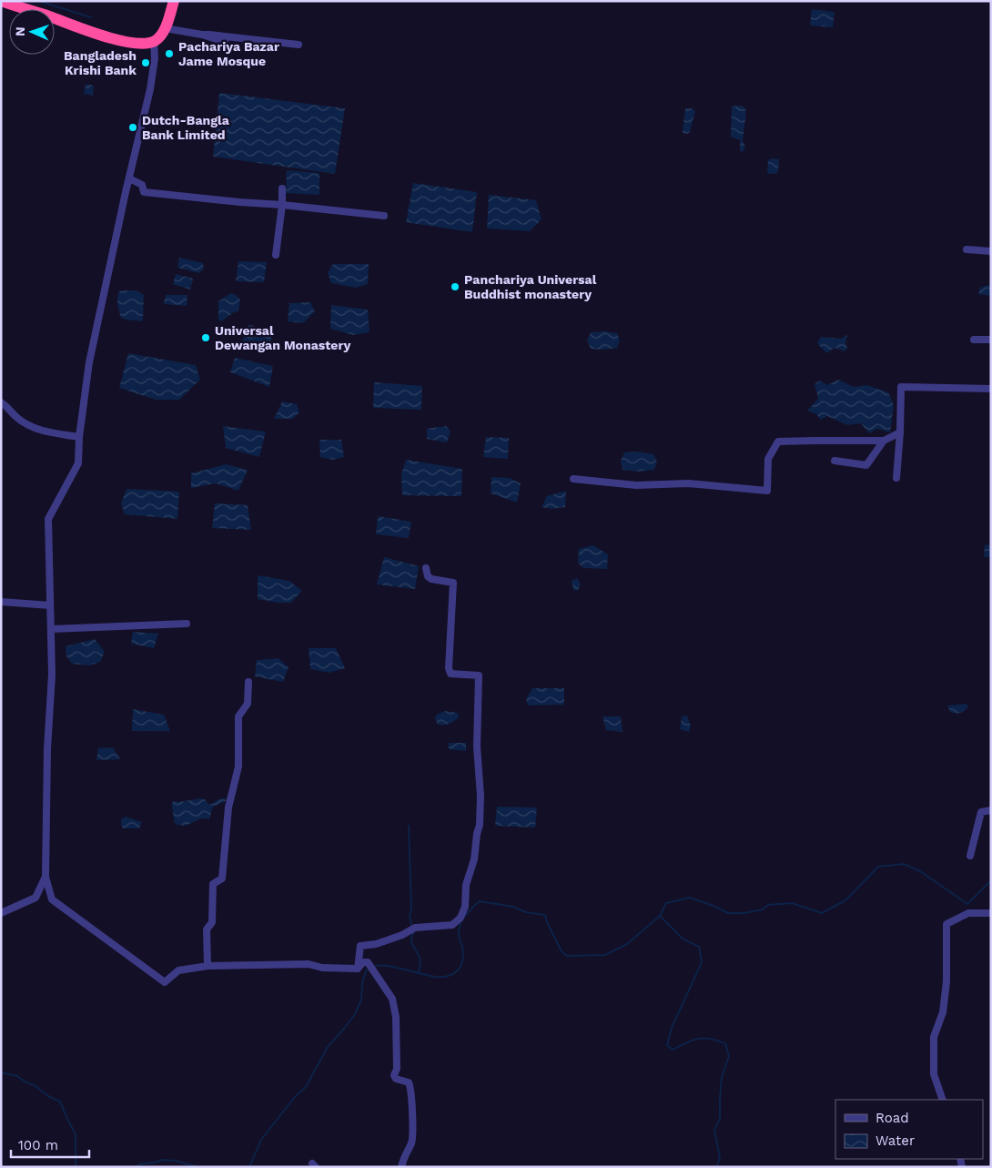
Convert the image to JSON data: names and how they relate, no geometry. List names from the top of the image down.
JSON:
{
  "places": [
    "Pachariya Bazar Jame Mosque",
    "Bangladesh Krishi Bank",
    "Dutch-Bangla Bank Limited",
    "Panchariya Universal Buddhist monastery",
    "Universal Dewangan Monastery"
  ],
  "legend": ["Road", "Water"],
  "scale_bar": "100 m",
  "north": "left"
}
